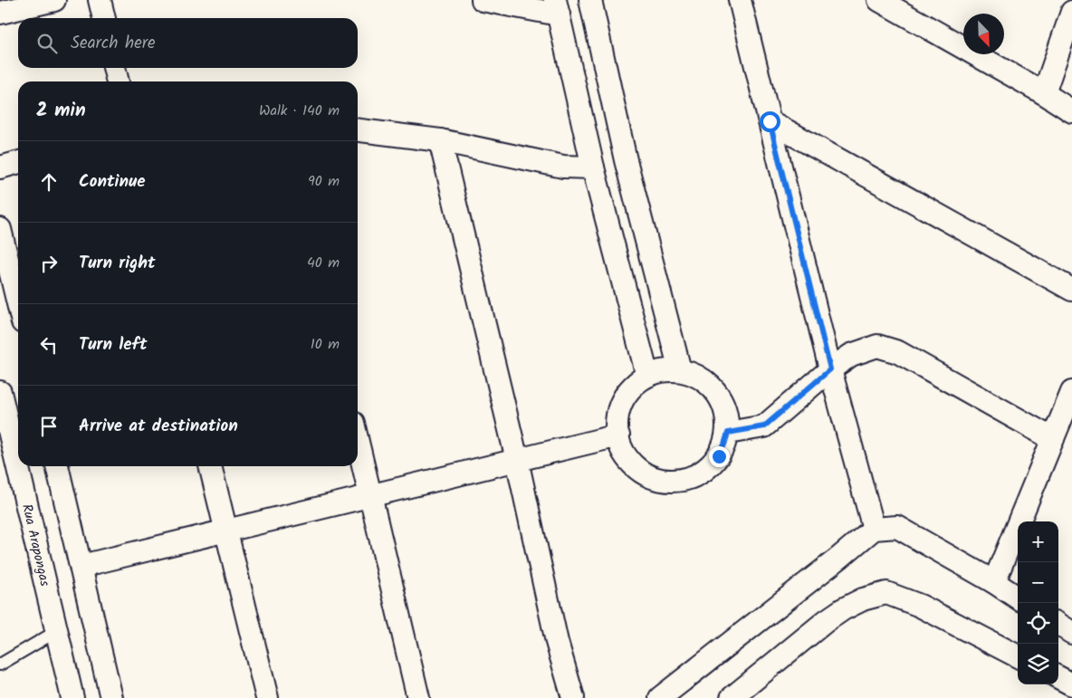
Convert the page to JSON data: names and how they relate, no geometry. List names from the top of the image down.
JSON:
{
  "streets": {
    "street": ["Rua Arapongas"]
  },
  "north": "bottom right",
  "page": {
    "search": "Search here",
    "heading": ["2 min", "Walk · 140 m"],
    "list": [
      ["Continue", "90 m"],
      ["Turn right", "40 m"],
      ["Turn left", "10 m"],
      "Arrive at destination"
    ],
    "map_buttons": ["+", "−"]
  }
}
